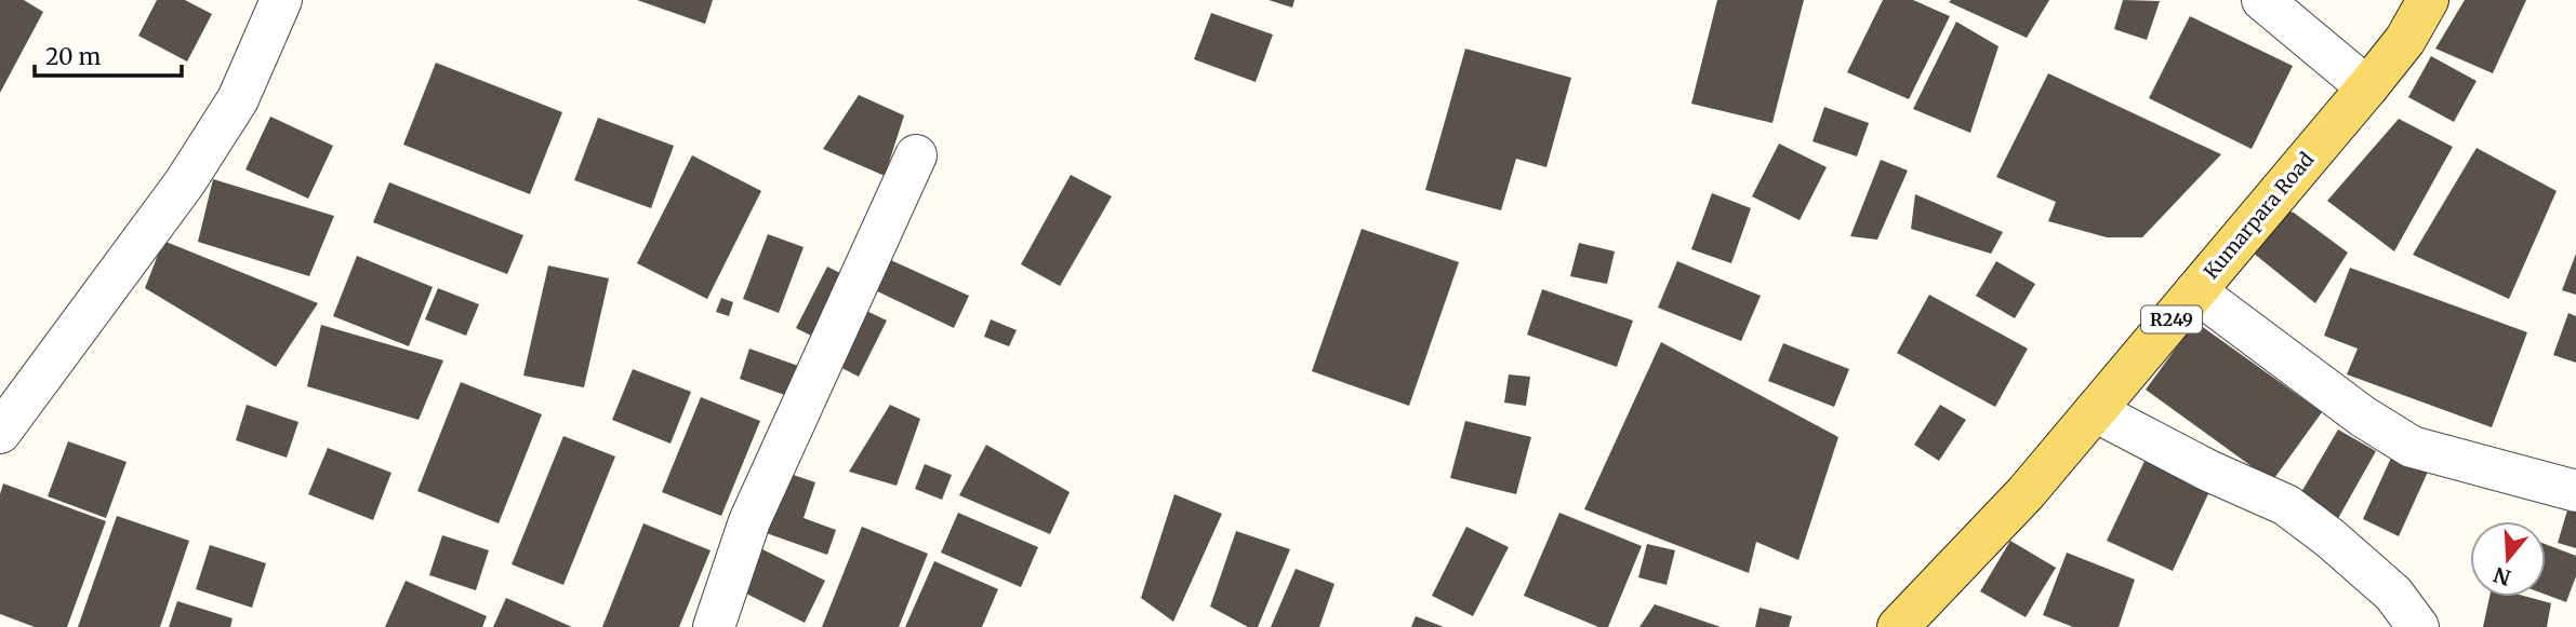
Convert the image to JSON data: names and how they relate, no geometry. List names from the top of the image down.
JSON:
{
  "streets": {
    "main road": ["Kumarpara Road", "R249"]
  },
  "scale_bar": "20 m",
  "north": "bottom"
}
